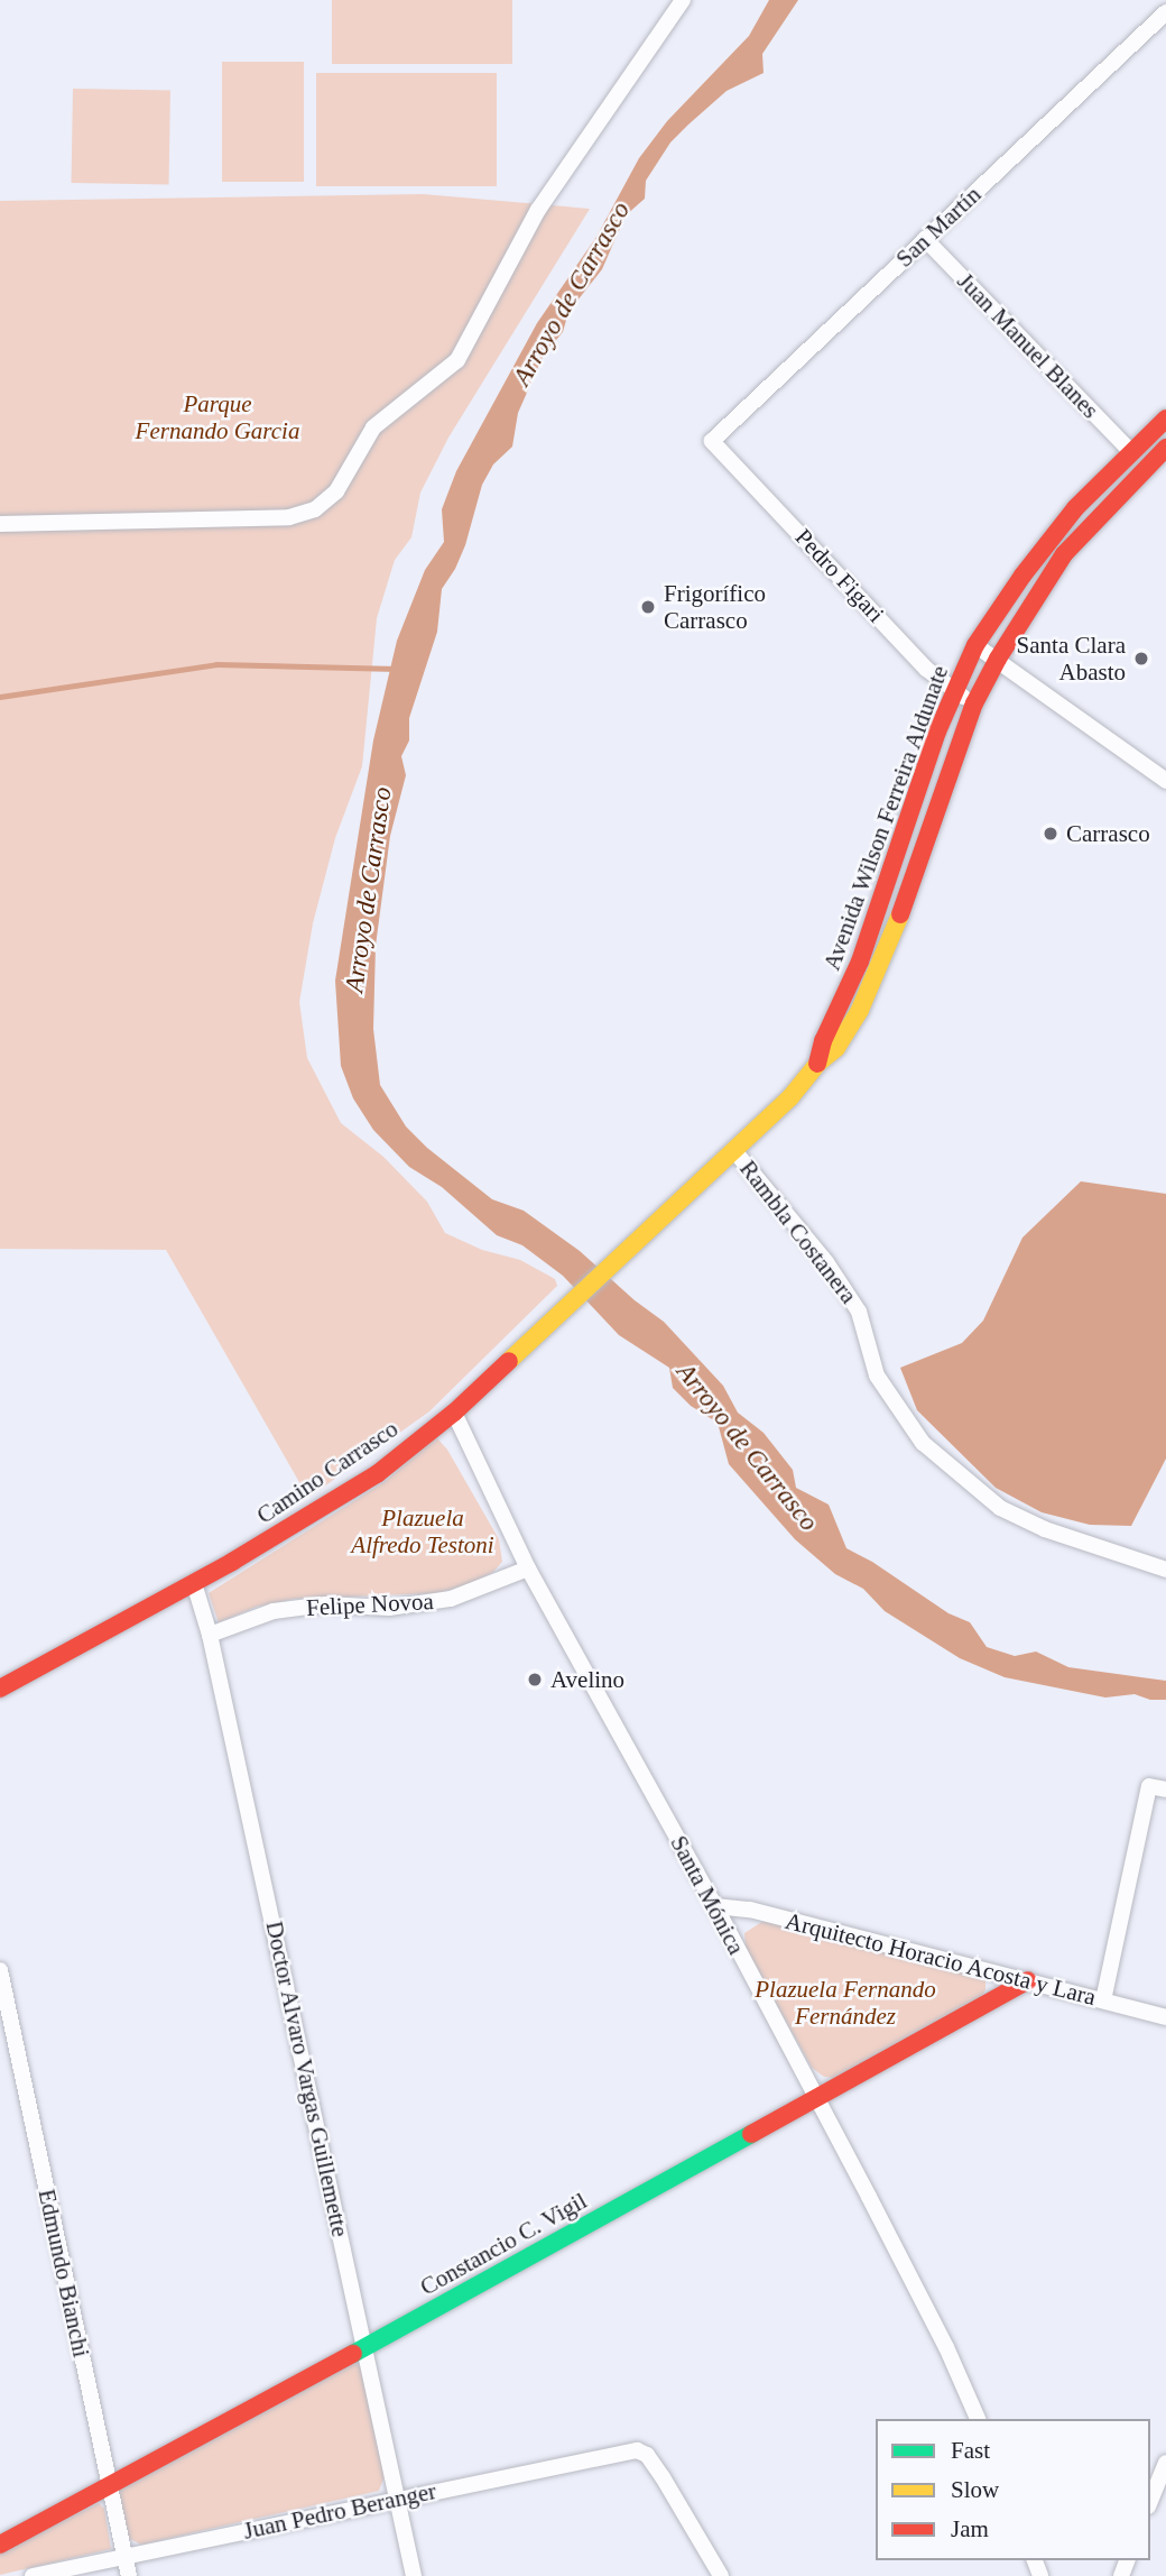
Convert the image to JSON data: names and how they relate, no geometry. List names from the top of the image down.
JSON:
{
  "streets": {
    "main road": ["Avenida Wilson Ferreira Aldunate", "Camino Carrasco", "Constancio C. Vigil"],
    "street": [
      "San Martín",
      "Juan Manuel Blanes",
      "Pedro Figari",
      "Rambla Costanera",
      "Felipe Novoa",
      "Santa Mónica",
      "Arquitecto Horacio Acosta y Lara",
      "Doctor Alvaro Vargas Guillemette",
      "Edmundo Bianchi",
      "Juan Pedro Beranger"
    ]
  },
  "crossings": [
    ["San Martín", "Juan Manuel Blanes"],
    ["San Martín", "Pedro Figari"],
    ["Juan Manuel Blanes", "Avenida Wilson Ferreira Aldunate"],
    ["Pedro Figari", "Avenida Wilson Ferreira Aldunate"],
    ["Avenida Wilson Ferreira Aldunate", "Rambla Costanera"],
    ["Avenida Wilson Ferreira Aldunate", "Camino Carrasco"],
    ["Camino Carrasco", "Santa Mónica"],
    ["Camino Carrasco", "Doctor Alvaro Vargas Guillemette"],
    ["Felipe Novoa", "Santa Mónica"],
    ["Felipe Novoa", "Doctor Alvaro Vargas Guillemette"],
    ["Santa Mónica", "Arquitecto Horacio Acosta y Lara"],
    ["Santa Mónica", "Constancio C. Vigil"],
    ["Arquitecto Horacio Acosta y Lara", "Constancio C. Vigil"],
    ["Doctor Alvaro Vargas Guillemette", "Constancio C. Vigil"],
    ["Doctor Alvaro Vargas Guillemette", "Juan Pedro Beranger"],
    ["Constancio C. Vigil", "Edmundo Bianchi"],
    ["Edmundo Bianchi", "Juan Pedro Beranger"]
  ],
  "water": ["Arroyo de Carrasco"],
  "parks": ["Parque Fernando Garcia", "Plazuela Alfredo Testoni", "Plazuela Fernando Fernández"],
  "places": [
    "Frigorífico Carrasco",
    "Santa Clara Abasto",
    "Carrasco",
    "Avelino"
  ],
  "legend": ["Fast", "Slow", "Jam"]
}
